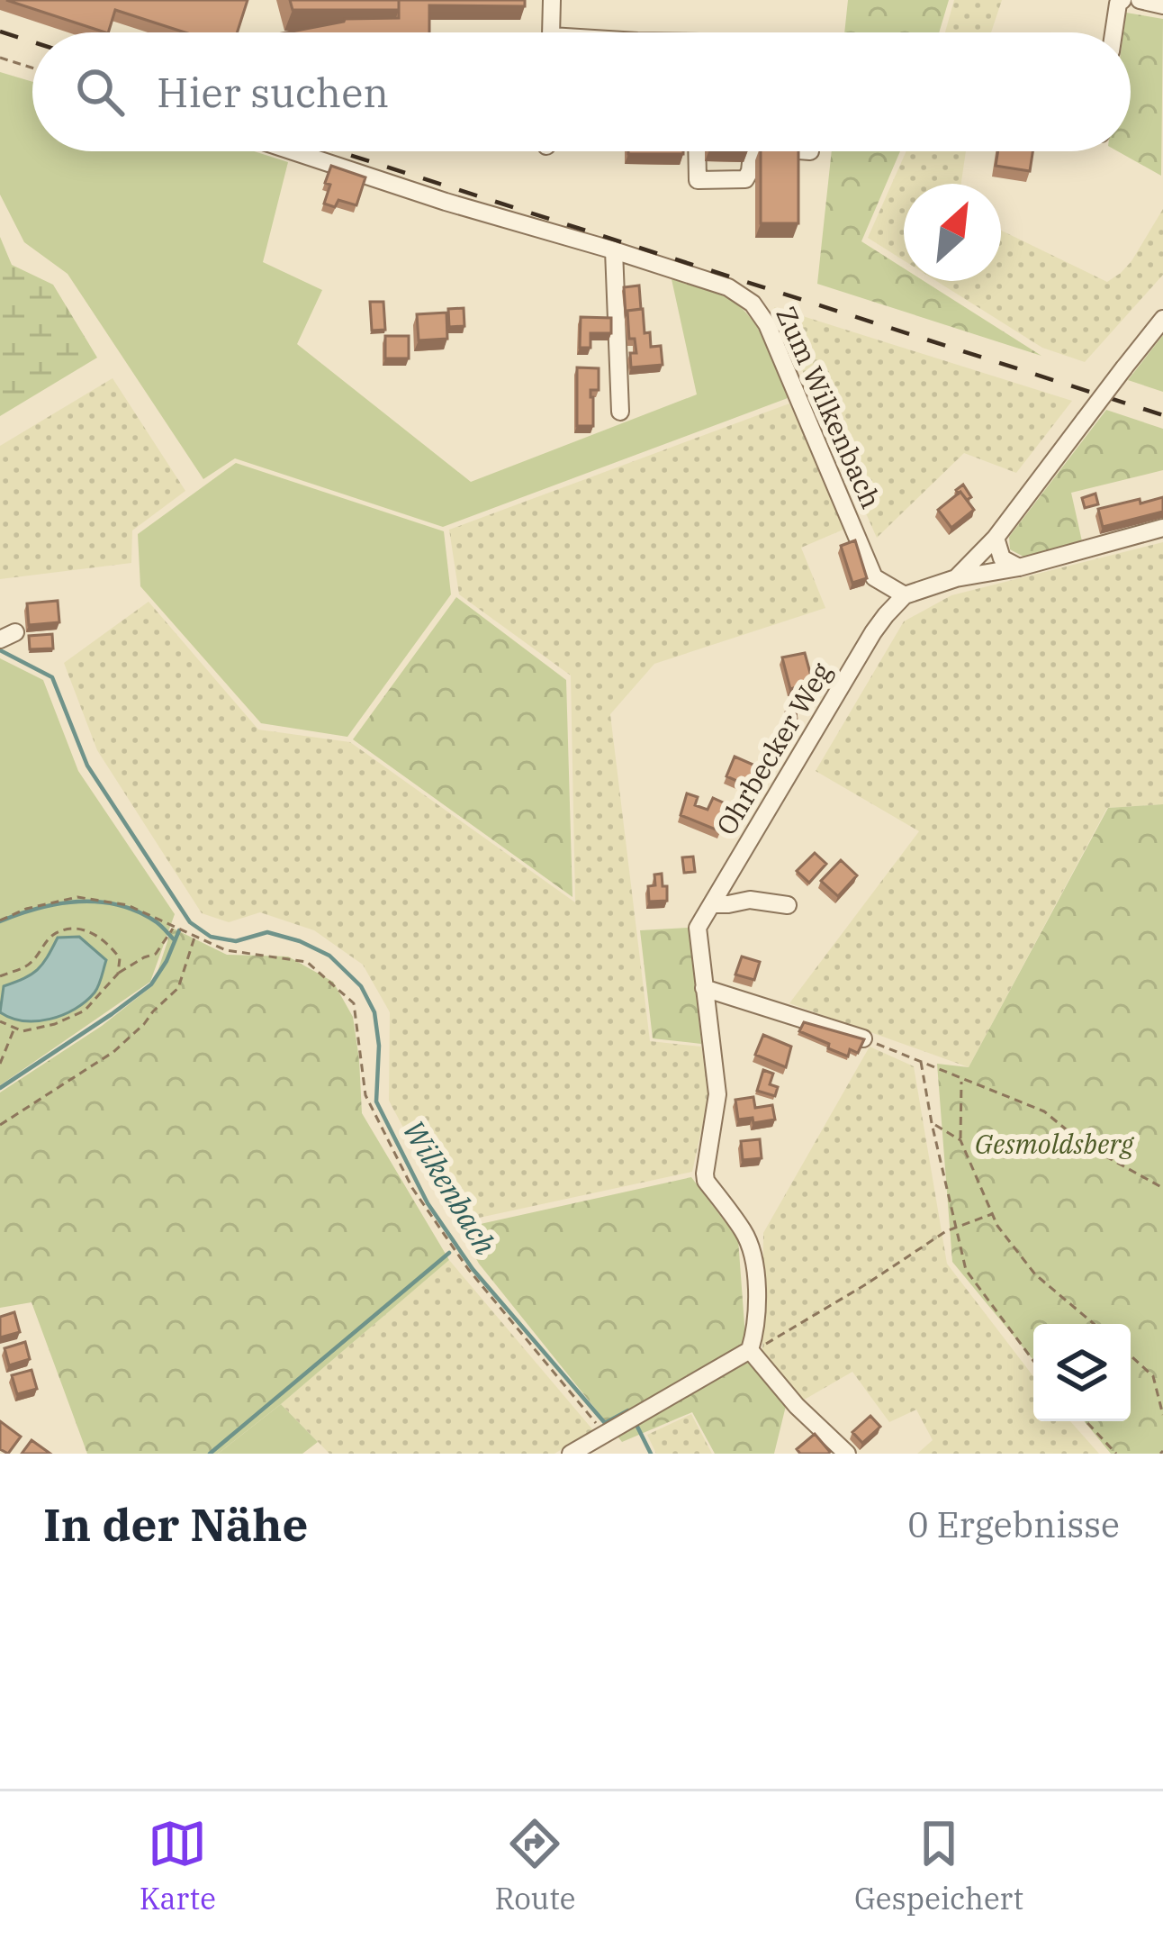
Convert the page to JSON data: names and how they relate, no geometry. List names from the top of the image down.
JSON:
{
  "streets": {
    "street": ["Zum Wilkenbach", "Ohrbecker Weg"]
  },
  "crossings": [
    ["Zum Wilkenbach", "Ohrbecker Weg"]
  ],
  "water": ["Wilkenbach"],
  "parks": ["Gesmoldsberg"],
  "north": "top right",
  "page": {
    "search": "Hier suchen",
    "heading": ["In der Nähe", "0 Ergebnisse"],
    "nav": ["Karte", "Route", "Gespeichert"]
  }
}
